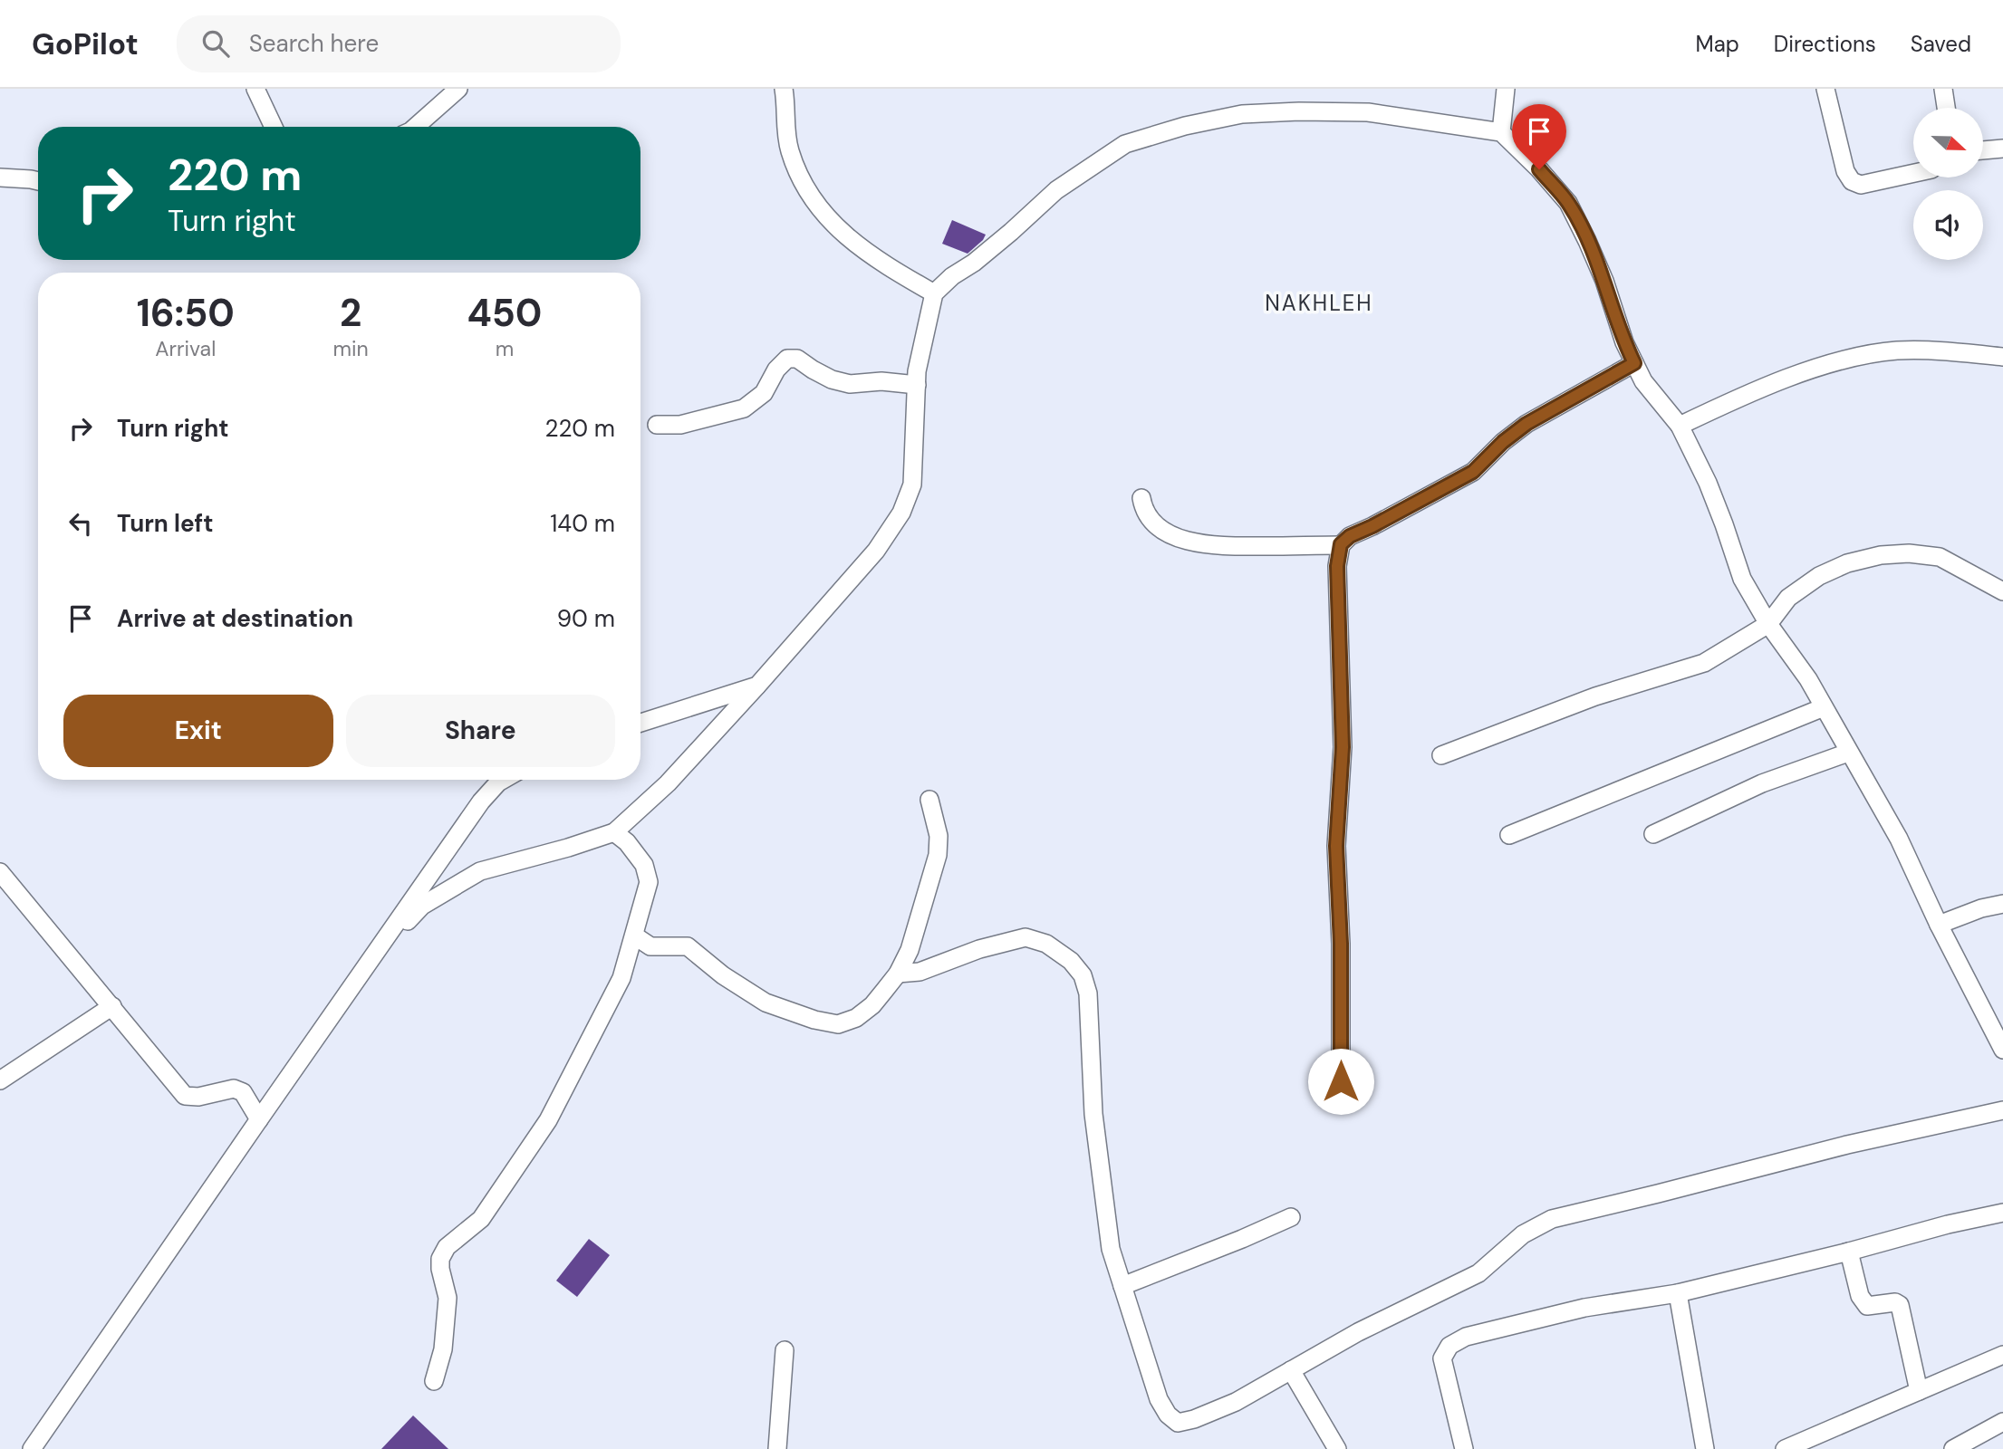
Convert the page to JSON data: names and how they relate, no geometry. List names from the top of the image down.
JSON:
{
  "districts": ["NAKHLEH"],
  "north": "right",
  "page": {
    "header": "GoPilot",
    "search": "Search here",
    "nav": ["Map", "Directions", "Saved"],
    "turn": ["220 m", "Turn right"],
    "eta": [
      "16:50",
      "Arrival",
      "2",
      "min",
      "450",
      "m"
    ],
    "list": [
      {
        "name": "Turn right",
        "value": "220 m"
      },
      {
        "name": "Turn left",
        "value": "140 m"
      },
      {
        "name": "Arrive at destination",
        "value": "90 m"
      }
    ],
    "buttons": ["Exit", "Share"]
  }
}
